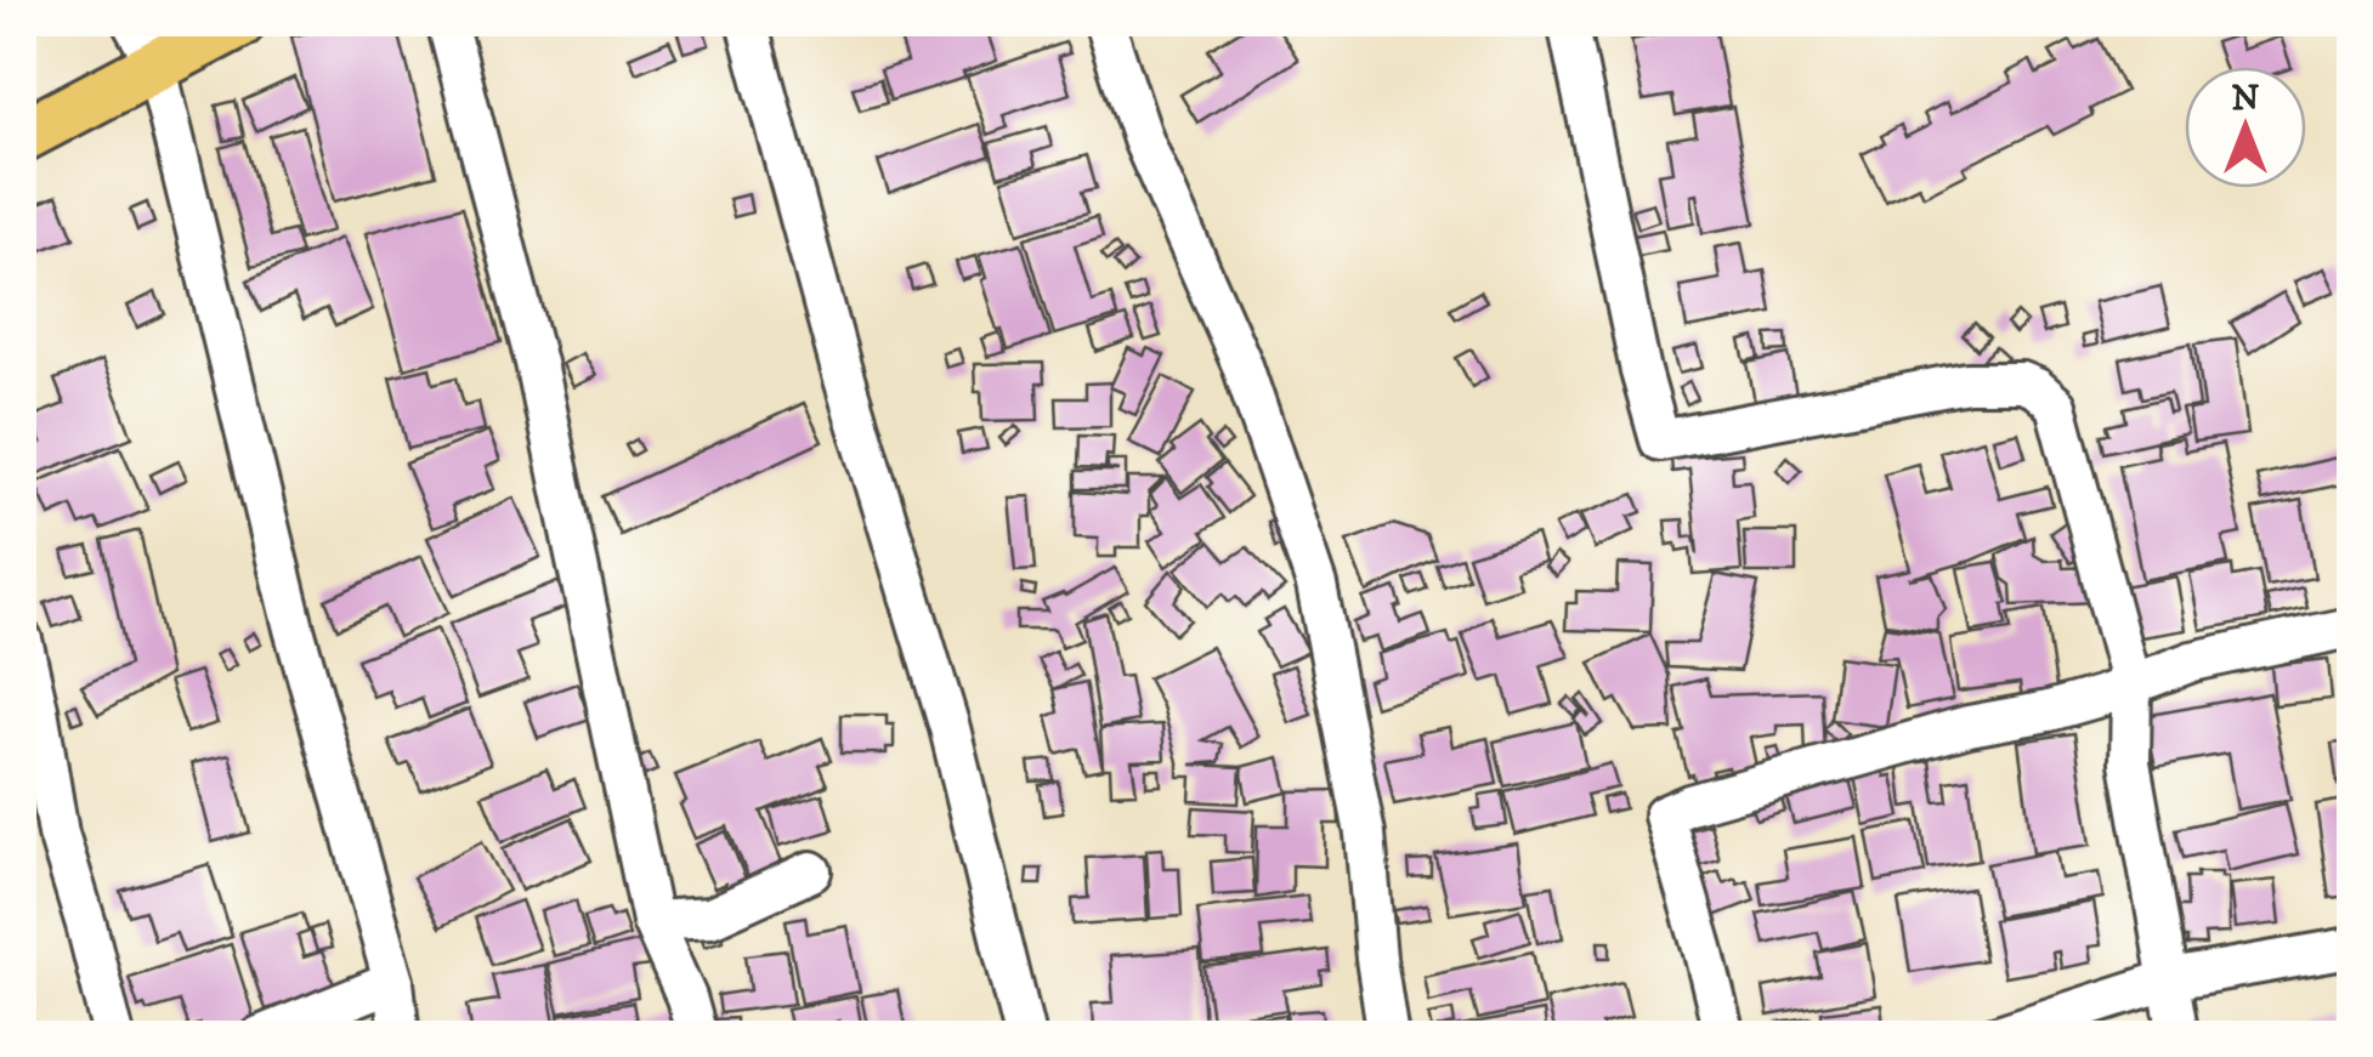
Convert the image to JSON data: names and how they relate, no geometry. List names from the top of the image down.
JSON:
{
  "north": "top"
}
